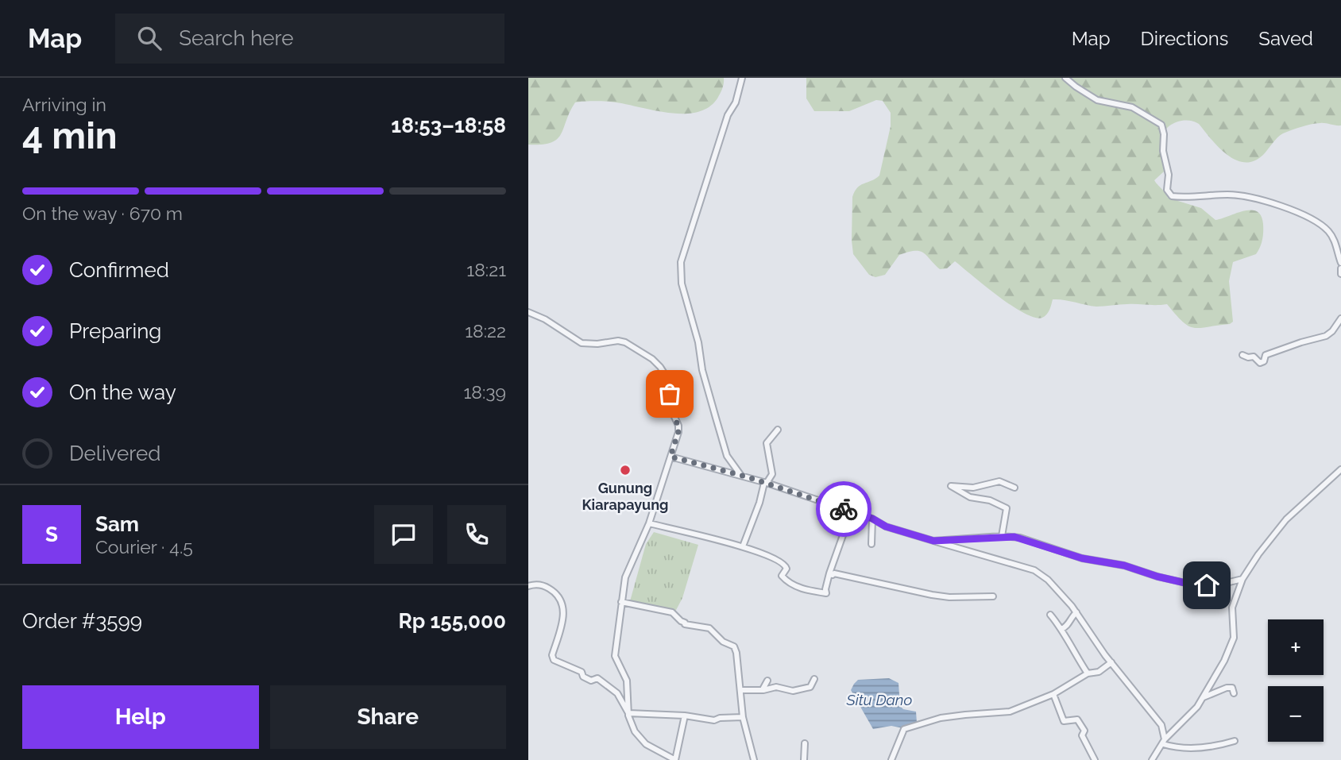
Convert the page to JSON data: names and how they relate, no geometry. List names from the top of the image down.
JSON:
{
  "water": ["Situ Dano"],
  "places": ["Gunung Kiarapayung"],
  "page": {
    "header": "Map",
    "search": "Search here",
    "nav": ["Map", "Directions", "Saved"],
    "heading": ["4 min", "Arriving in", "18:53–18:58"],
    "panel": [
      "Sam",
      "Courier · 4.5",
      "Order #3599",
      "Rp 155,000"
    ],
    "bar": "On the way · 670 m",
    "list": [
      ["Confirmed", "18:21"],
      ["Preparing", "18:22"],
      ["On the way", "18:39"],
      "Delivered"
    ],
    "round": "S",
    "map_buttons": ["+", "−"],
    "buttons": ["Help", "Share"]
  }
}
